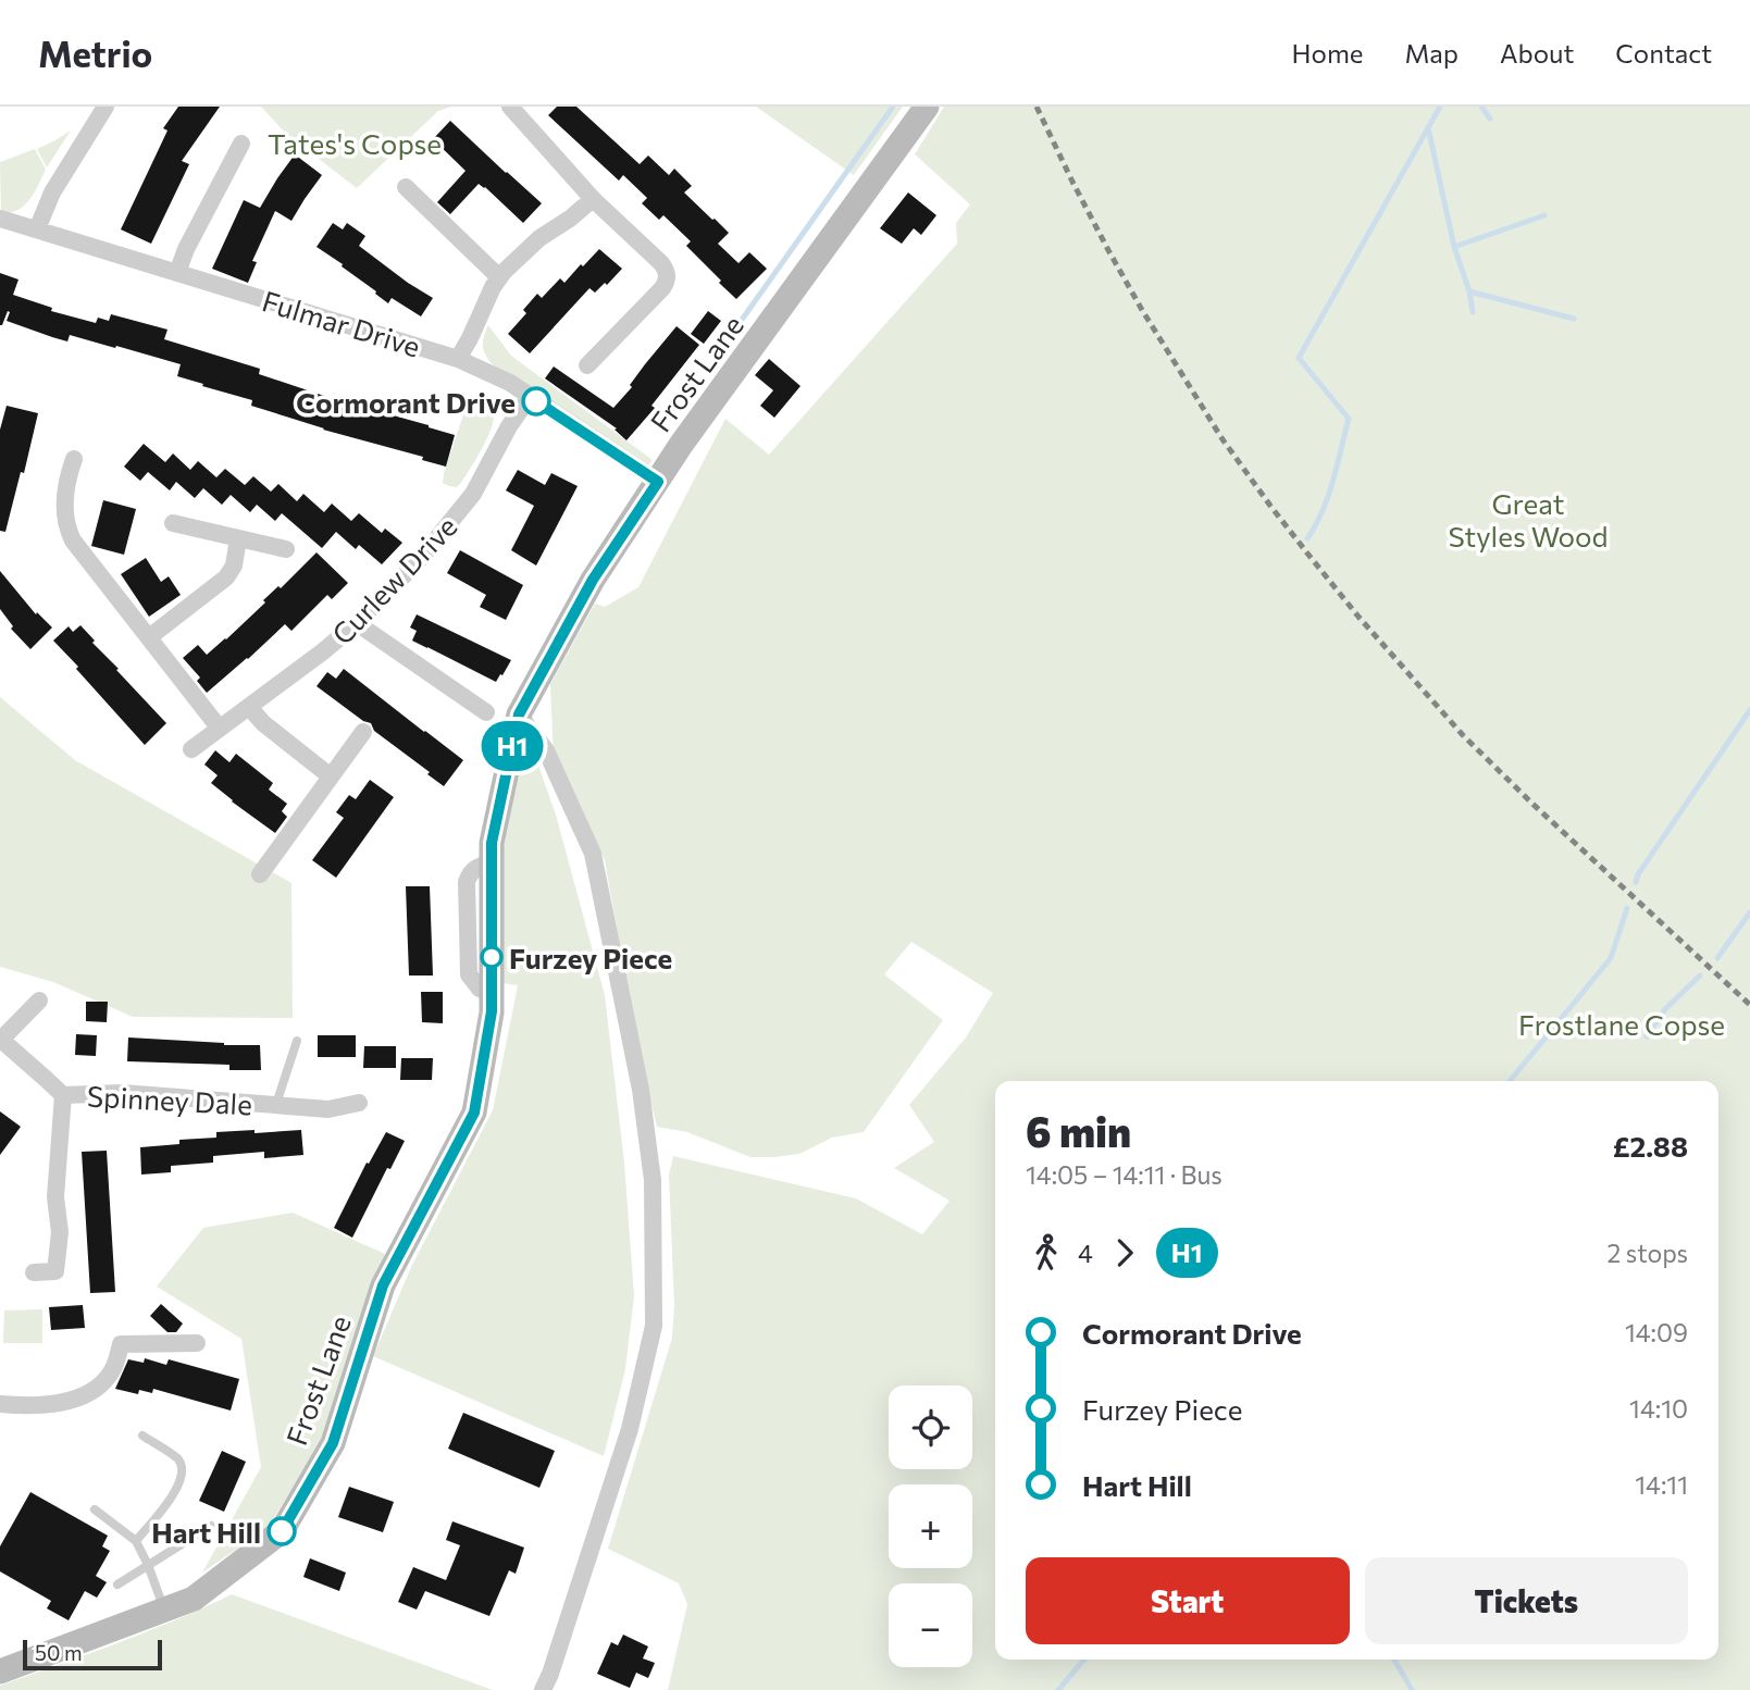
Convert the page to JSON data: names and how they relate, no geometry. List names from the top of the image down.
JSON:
{
  "streets": {
    "street": [
      "Fulmar Drive",
      "Frost Lane",
      "Curlew Drive",
      "Spinney Dale"
    ]
  },
  "crossings": [
    ["Fulmar Drive", "Frost Lane"],
    ["Fulmar Drive", "Curlew Drive"]
  ],
  "parks": ["Tates's Copse", "Great Styles Wood", "Frostlane Copse"],
  "places": ["Cormorant Drive", "Furzey Piece", "Hart Hill"],
  "lines": ["bus line H1"],
  "scale_bar": "50 m",
  "page": {
    "header": "Metrio",
    "nav": [
      "Home",
      "Map",
      "About",
      "Contact"
    ],
    "on_map": "H1",
    "heading": ["6 min", "14:05 – 14:11 · Bus", "£2.88"],
    "legs": ["4", "H1", "2 stops"],
    "list": [
      {
        "name": "Cormorant Drive",
        "value": "14:09"
      },
      {
        "name": "Furzey Piece",
        "value": "14:10"
      },
      {
        "name": "Hart Hill",
        "value": "14:11"
      }
    ],
    "map_buttons": ["+", "−"],
    "buttons": ["Start", "Tickets"],
    "scale": "50 m"
  }
}
